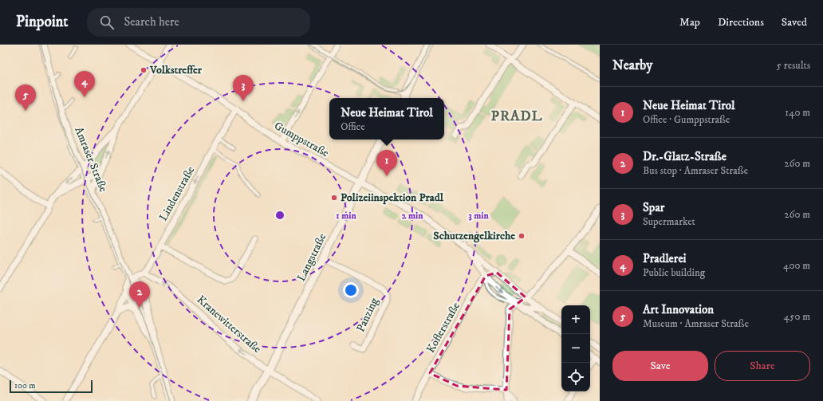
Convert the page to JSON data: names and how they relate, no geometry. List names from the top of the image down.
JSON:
{
  "streets": {
    "street": [
      "Gumppstraße",
      "Amraser Straße",
      "Lindenstraße",
      "Langstraße",
      "Panzing",
      "Kranewitterstraße",
      "Koflerstraße"
    ]
  },
  "crossings": [
    ["Gumppstraße", "Lindenstraße"],
    ["Gumppstraße", "Langstraße"],
    ["Gumppstraße", "Koflerstraße"],
    ["Amraser Straße", "Lindenstraße"],
    ["Lindenstraße", "Kranewitterstraße"],
    ["Langstraße", "Panzing"],
    ["Langstraße", "Kranewitterstraße"]
  ],
  "one_way": ["Lindenstraße", "Kranewitterstraße"],
  "districts": ["PRADL"],
  "places": ["Volkstreffer", "Polizeiinspektion Pradl", "Schutzengelkirche"],
  "scale_bar": "100 m",
  "page": {
    "header": "Pinpoint",
    "search": "Search here",
    "nav": ["Map", "Directions", "Saved"],
    "heading": ["Nearby", "5 results"],
    "pins": [
      "4",
      "3",
      "5",
      "1",
      "2"
    ],
    "list": [
      {
        "mark": "1",
        "name": "Neue Heimat Tirol",
        "note": "Office · Gumppstraße",
        "value": "140 m"
      },
      {
        "mark": "2",
        "name": "Dr.-Glatz-Straße",
        "note": "Bus stop · Amraser Straße",
        "value": "260 m"
      },
      {
        "mark": "3",
        "name": "Spar",
        "note": "Supermarket",
        "value": "260 m"
      },
      {
        "mark": "4",
        "name": "Pradlerei",
        "note": "Public building",
        "value": "400 m"
      },
      {
        "mark": "5",
        "name": "Art Innovation",
        "note": "Museum · Amraser Straße",
        "value": "450 m"
      }
    ],
    "popup": ["Neue Heimat Tirol", "Office"],
    "map_buttons": ["+", "−"],
    "buttons": ["Save", "Share"],
    "scale": "100 m"
  },
  "rings": ["1 min", "2 min", "3 min"]
}
